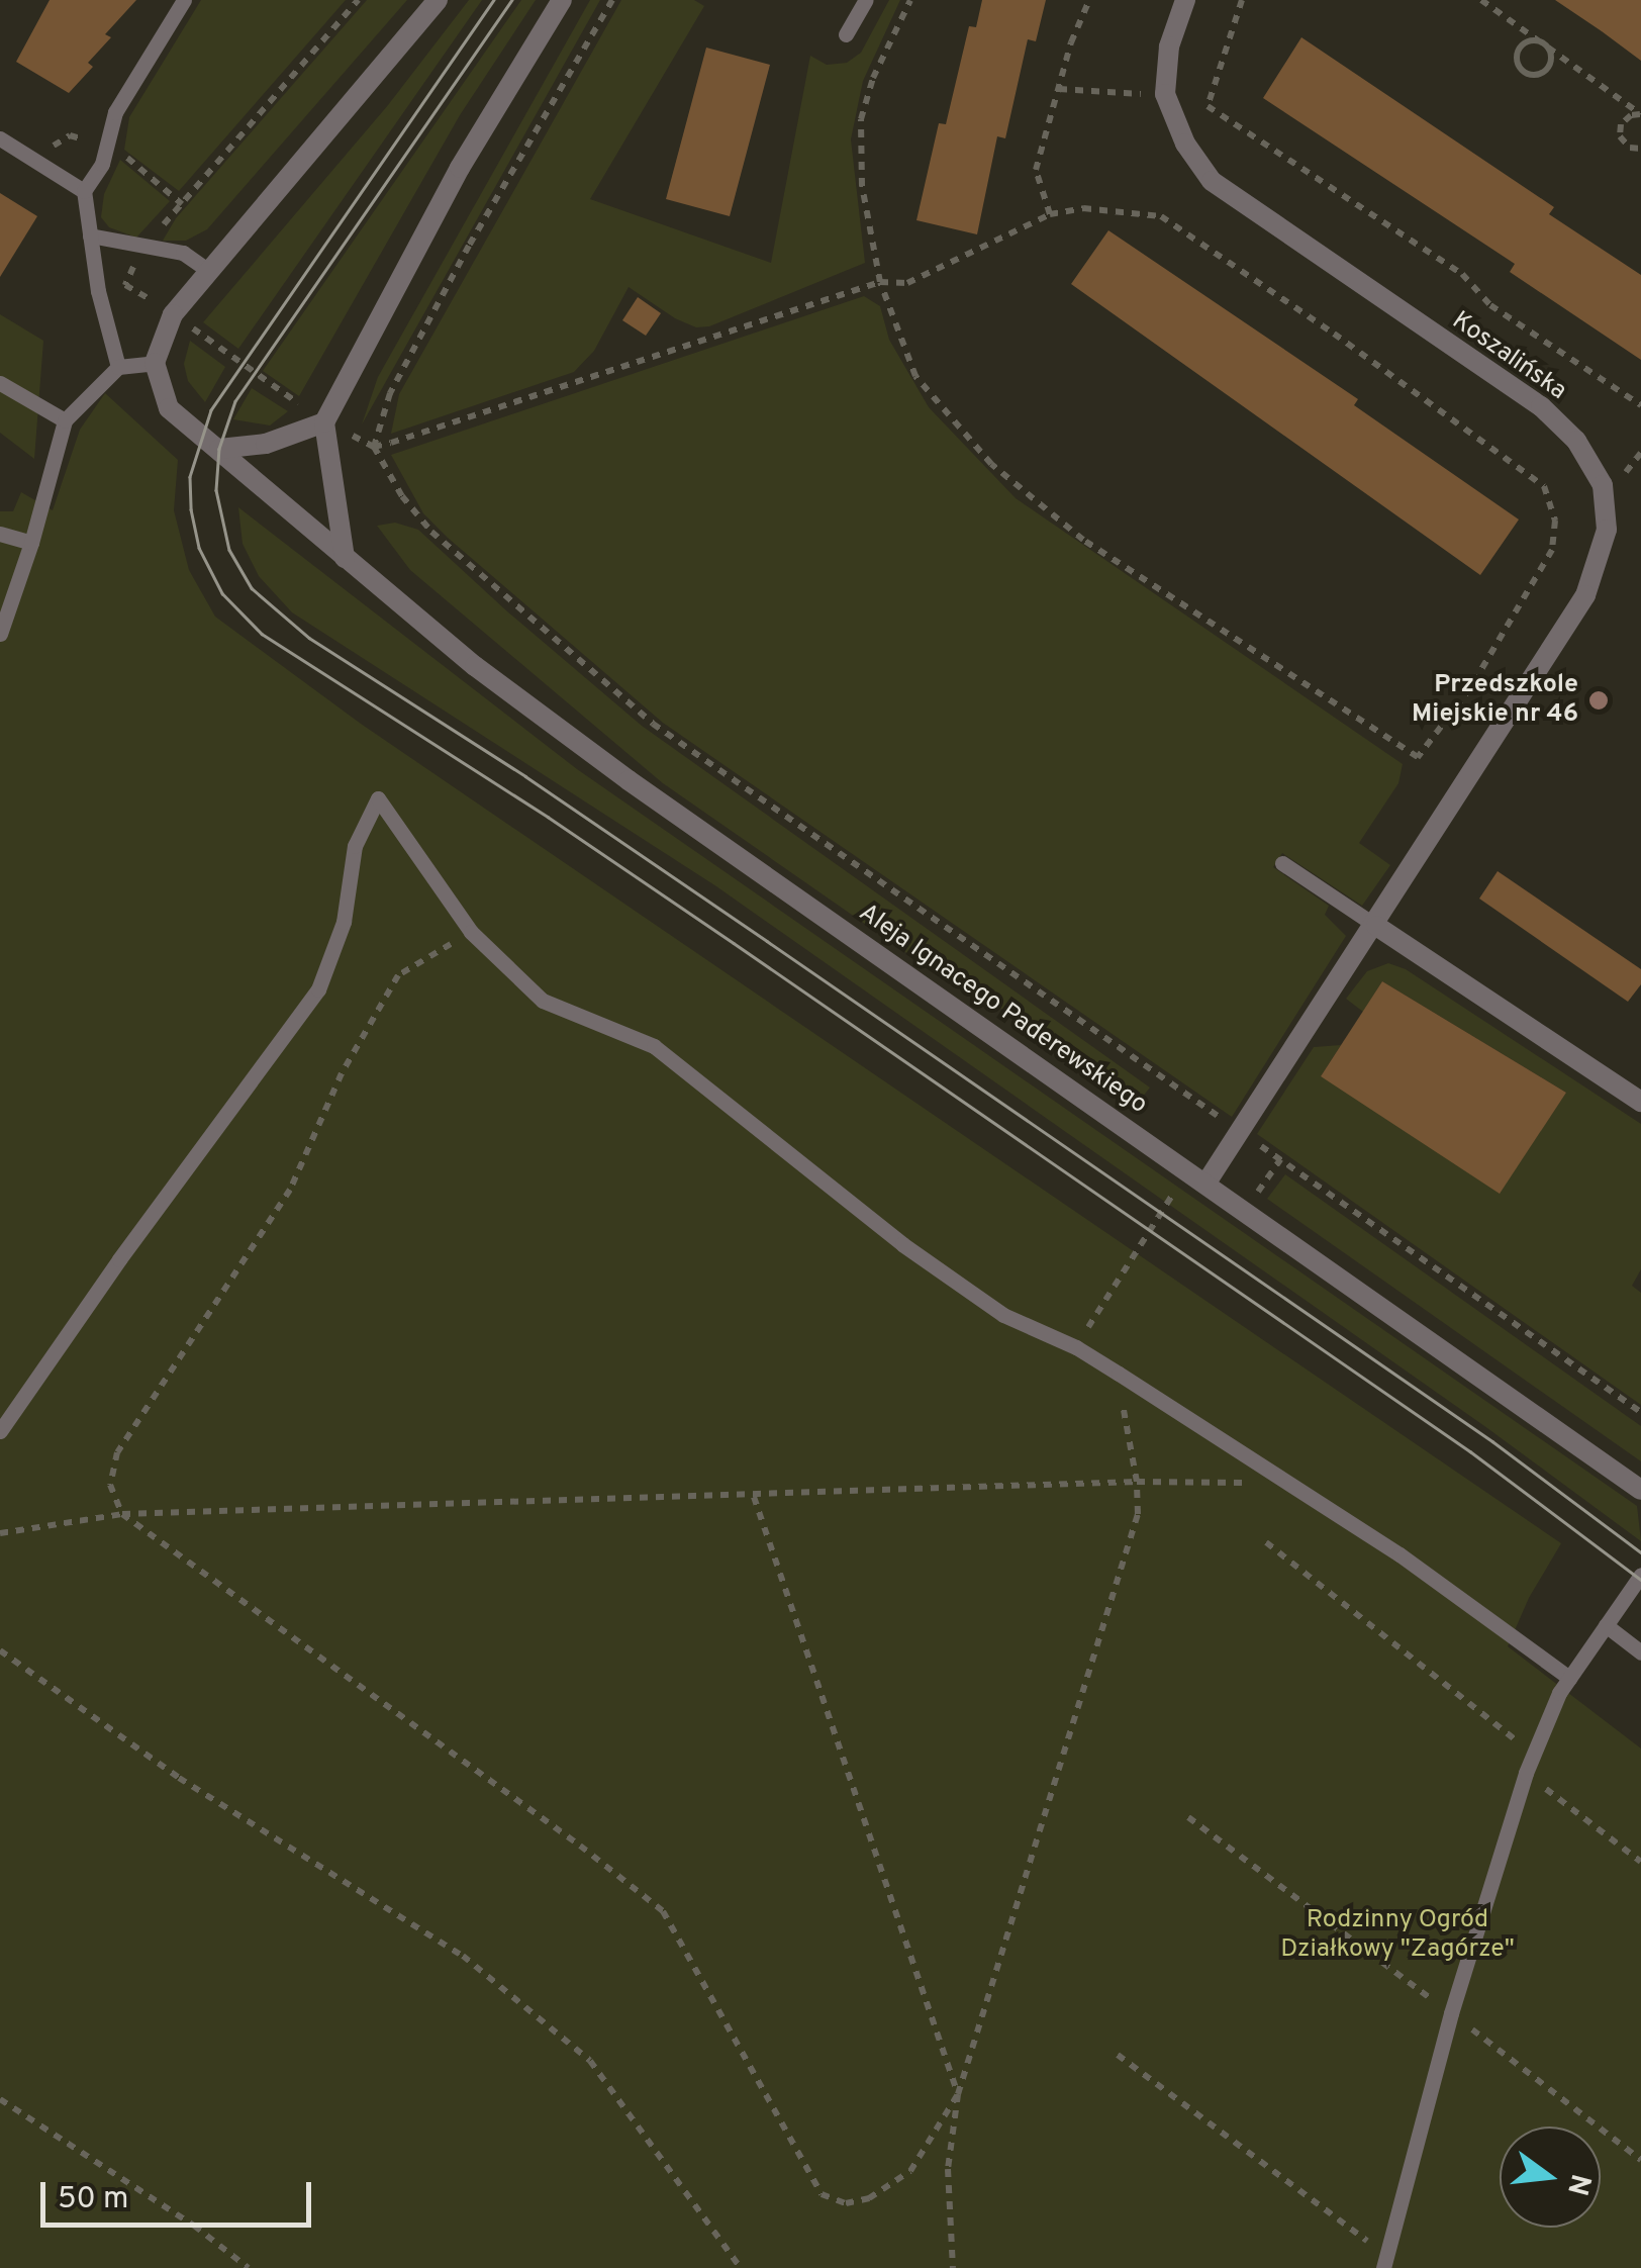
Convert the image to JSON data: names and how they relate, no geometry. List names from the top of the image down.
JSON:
{
  "streets": {
    "street": ["Koszalińska", "Aleja Ignacego Paderewskiego"]
  },
  "crossings": [
    ["Koszalińska", "Aleja Ignacego Paderewskiego"]
  ],
  "parks": ["Rodzinny Ogród Działkowy \"Zagórze\""],
  "places": ["Przedszkole Miejskie nr 46"],
  "scale_bar": "50 m",
  "north": "right"
}
